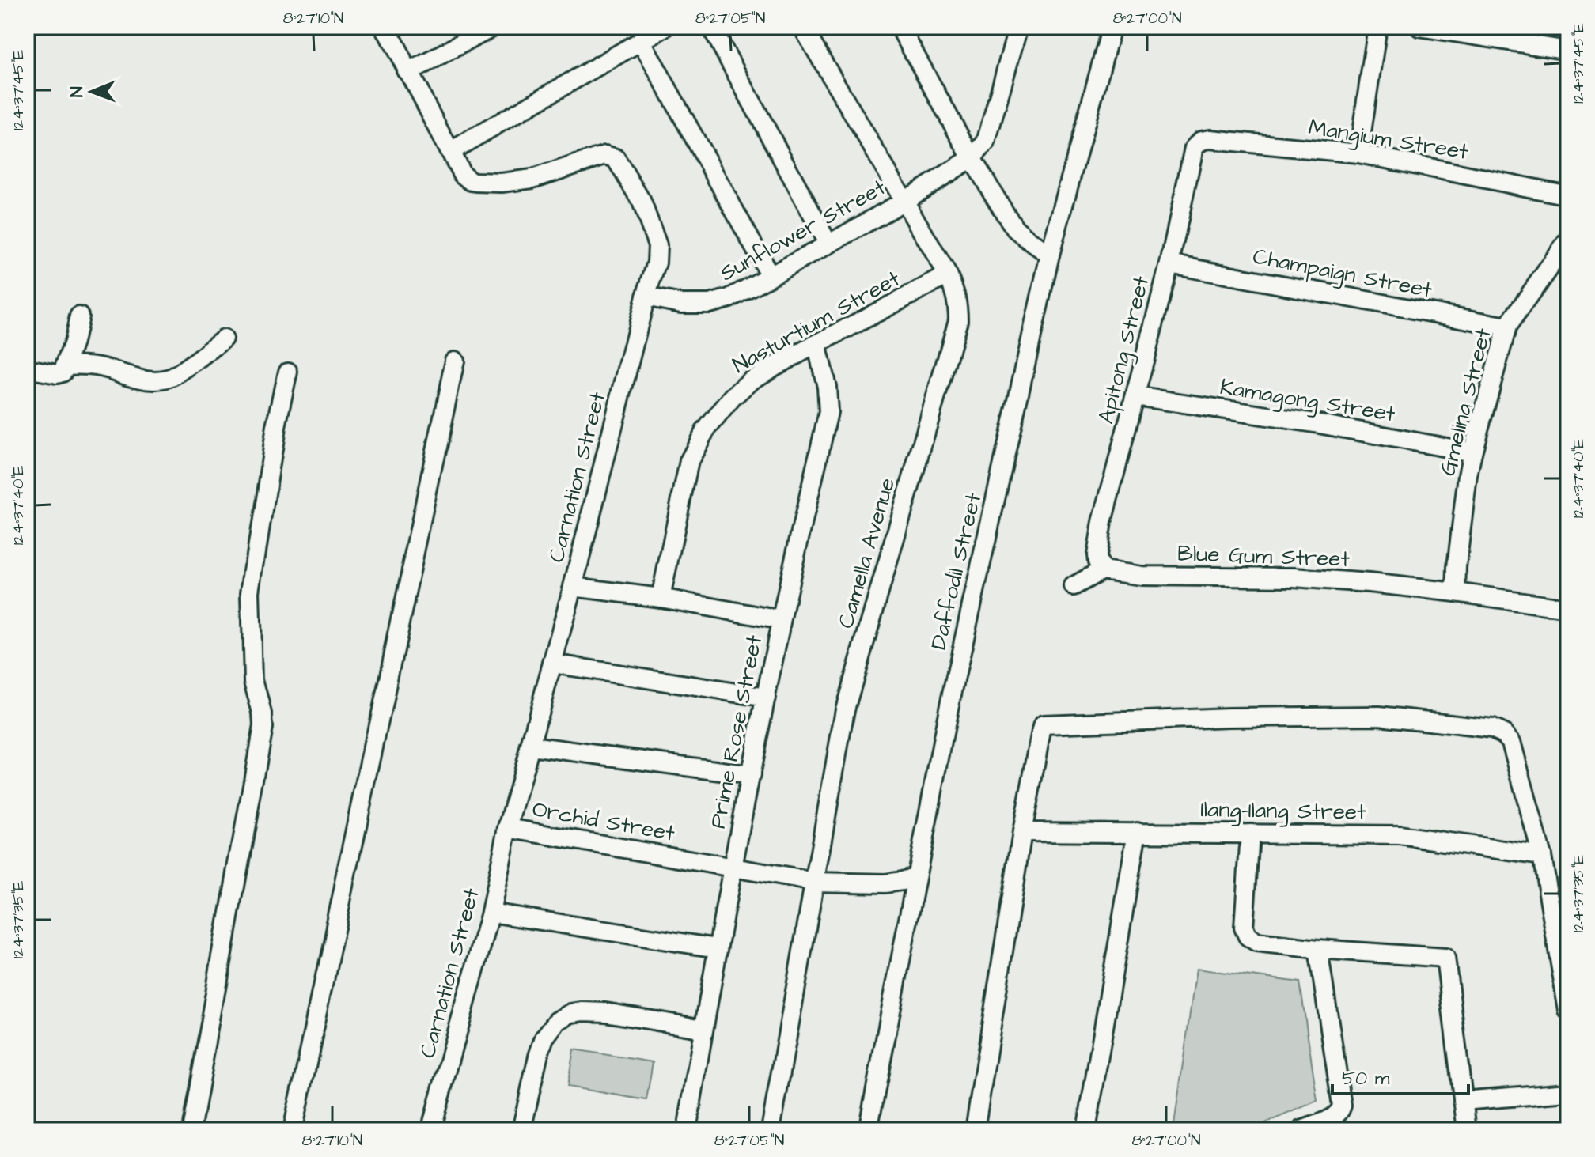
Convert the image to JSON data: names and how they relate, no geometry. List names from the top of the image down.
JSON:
{
  "streets": {
    "street": [
      "Mangium Street",
      "Sunflower Street",
      "Champaign Street",
      "Nasturtium Street",
      "Apitong Street",
      "Kamagong Street",
      "Gmelina Street",
      "Carnation Street",
      "Camella Avenue",
      "Blue Gum Street",
      "Daffodil Street",
      "Prime Rose Street",
      "Ilang-Ilang Street",
      "Orchid Street"
    ]
  },
  "crossings": [
    ["Mangium Street", "Apitong Street"],
    ["Sunflower Street", "Carnation Street"],
    ["Sunflower Street", "Camella Avenue"],
    ["Champaign Street", "Apitong Street"],
    ["Champaign Street", "Gmelina Street"],
    ["Nasturtium Street", "Camella Avenue"],
    ["Nasturtium Street", "Prime Rose Street"],
    ["Apitong Street", "Kamagong Street"],
    ["Apitong Street", "Blue Gum Street"],
    ["Kamagong Street", "Gmelina Street"],
    ["Gmelina Street", "Blue Gum Street"],
    ["Carnation Street", "Orchid Street"],
    ["Camella Avenue", "Orchid Street"],
    ["Daffodil Street", "Orchid Street"],
    ["Prime Rose Street", "Orchid Street"]
  ],
  "scale_bar": "50 m",
  "north": "left",
  "coordinates": [
    "8°27'10\"N",
    "8°27'05\"N",
    "8°27'00\"N",
    "124°37'45\"E",
    "124°37'40\"E",
    "124°37'35\"E"
  ]
}
